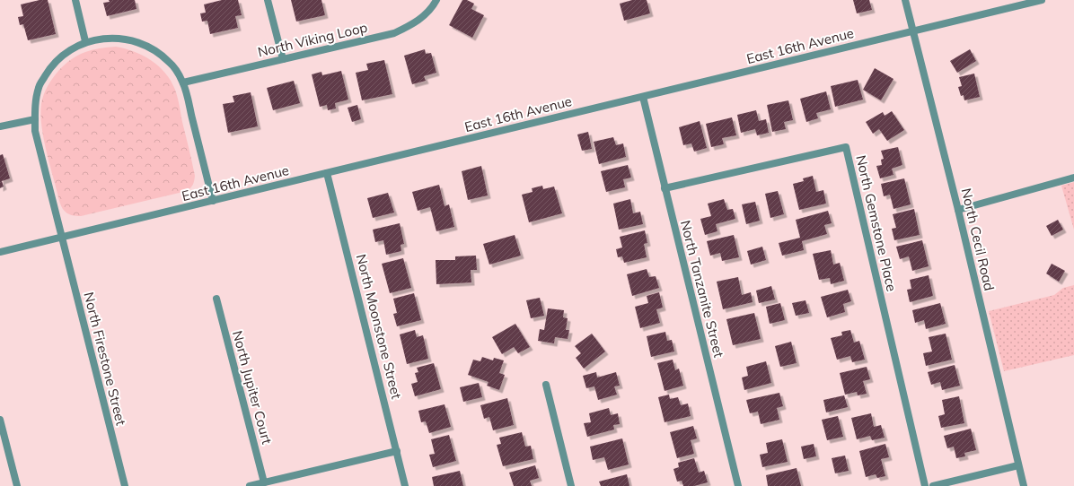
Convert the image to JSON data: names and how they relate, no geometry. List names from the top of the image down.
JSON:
{
  "streets": {
    "street": [
      "North Viking Loop",
      "East 16th Avenue",
      "North Gemstone Place",
      "North Cecil Road",
      "North Tanzanite Street",
      "North Moonstone Street",
      "North Firestone Street",
      "North Jupiter Court"
    ]
  },
  "crossings": [
    ["North Viking Loop", "North Firestone Street"],
    ["East 16th Avenue", "North Cecil Road"],
    ["East 16th Avenue", "North Tanzanite Street"],
    ["East 16th Avenue", "North Moonstone Street"],
    ["East 16th Avenue", "North Firestone Street"],
    ["North Gemstone Place", "North Tanzanite Street"]
  ]
}
